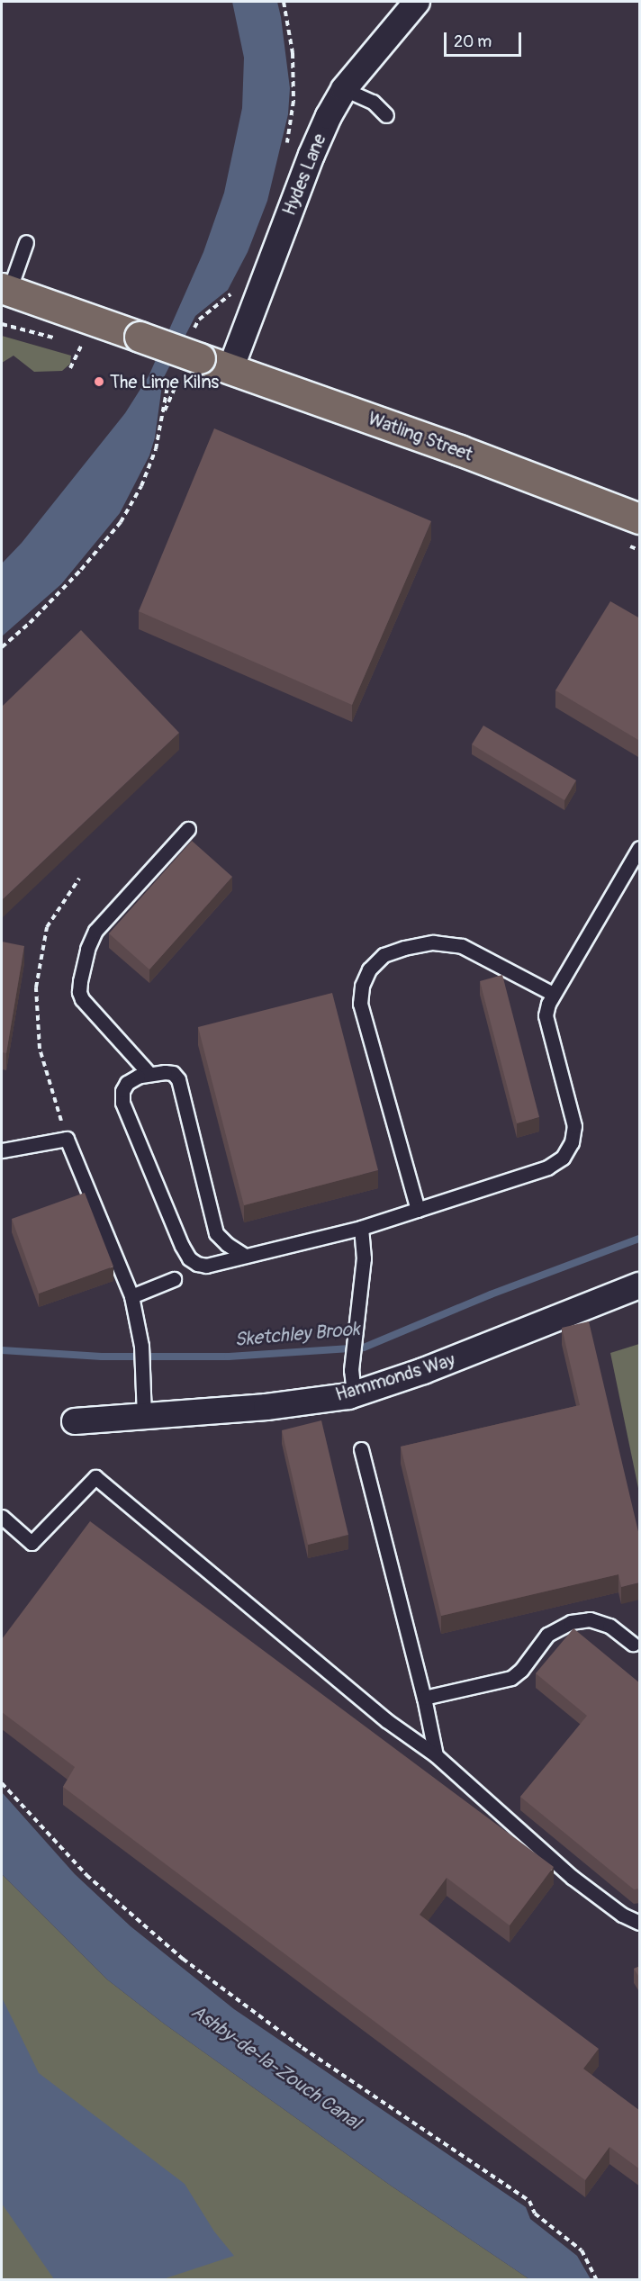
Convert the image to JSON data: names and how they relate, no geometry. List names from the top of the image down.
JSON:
{
  "streets": {
    "highway": ["Watling Street"],
    "street": ["Hydes Lane", "Hammonds Way"]
  },
  "crossings": [
    ["Hydes Lane", "Watling Street"]
  ],
  "water": ["Sketchley Brook", "Ashby-de-la-Zouch Canal"],
  "places": ["The Lime Kilns"],
  "scale_bar": "20 m"
}
